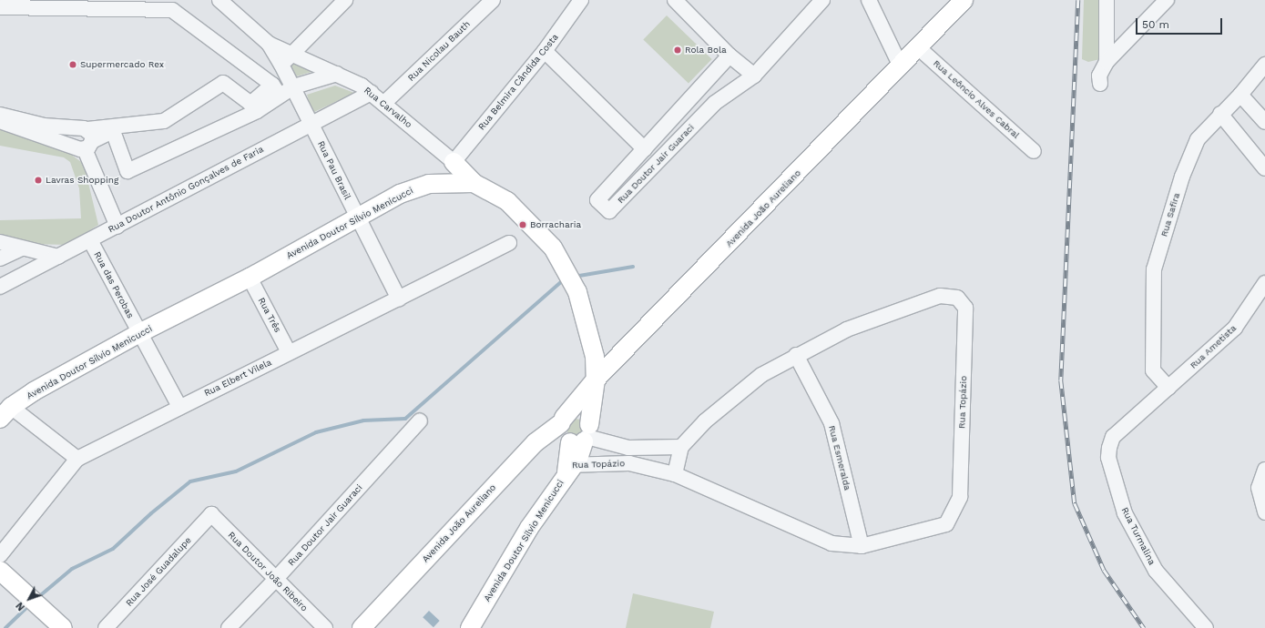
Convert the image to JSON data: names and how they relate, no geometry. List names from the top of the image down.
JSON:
{
  "streets": {
    "main road": ["Rua Carvalho", "Avenida João Aureliano", "Avenida Doutor Sílvio Menicucci"],
    "street": [
      "Rua Nicolau Bauth",
      "Rua Belmira Cândida Costa",
      "Rua Leôncio Alves Cabral",
      "Rua Doutor Jair Guaraci",
      "Rua Pau Brasil",
      "Rua Doutor Antônio Gonçalves de Faria",
      "Rua Safira",
      "Rua das Perobas",
      "Rua Três",
      "Rua Ametista",
      "Rua Elbert Vilela",
      "Rua Topázio",
      "Rua Esmeralda",
      "Rua Turmalina",
      "Rua José Guadalupe",
      "Rua Doutor João Ribeiro"
    ]
  },
  "crossings": [
    ["Rua Nicolau Bauth", "Rua Carvalho"],
    ["Rua Belmira Cândida Costa", "Rua Carvalho"],
    ["Rua Leôncio Alves Cabral", "Avenida João Aureliano"],
    ["Rua Carvalho", "Rua Pau Brasil"],
    ["Rua Carvalho", "Rua Doutor Antônio Gonçalves de Faria"],
    ["Rua Carvalho", "Avenida Doutor Sílvio Menicucci"],
    ["Rua Doutor Jair Guaraci", "Rua Doutor João Ribeiro"],
    ["Rua Pau Brasil", "Rua Doutor Antônio Gonçalves de Faria"],
    ["Rua Pau Brasil", "Avenida Doutor Sílvio Menicucci"],
    ["Rua Pau Brasil", "Rua Elbert Vilela"],
    ["Rua Doutor Antônio Gonçalves de Faria", "Rua das Perobas"],
    ["Avenida João Aureliano", "Avenida Doutor Sílvio Menicucci"],
    ["Avenida João Aureliano", "Rua Topázio"],
    ["Rua Safira", "Rua Ametista"],
    ["Rua Safira", "Rua Turmalina"],
    ["Avenida Doutor Sílvio Menicucci", "Rua das Perobas"],
    ["Avenida Doutor Sílvio Menicucci", "Rua Três"],
    ["Avenida Doutor Sílvio Menicucci", "Rua Topázio"],
    ["Rua das Perobas", "Rua Elbert Vilela"],
    ["Rua Três", "Rua Elbert Vilela"],
    ["Rua Ametista", "Rua Turmalina"],
    ["Rua Topázio", "Rua Esmeralda"],
    ["Rua José Guadalupe", "Rua Doutor João Ribeiro"]
  ],
  "places": [
    "Rola Bola",
    "Supermercado Rex",
    "Lavras Shopping",
    "Borracharia"
  ],
  "scale_bar": "50 m",
  "north": "bottom left"
}
